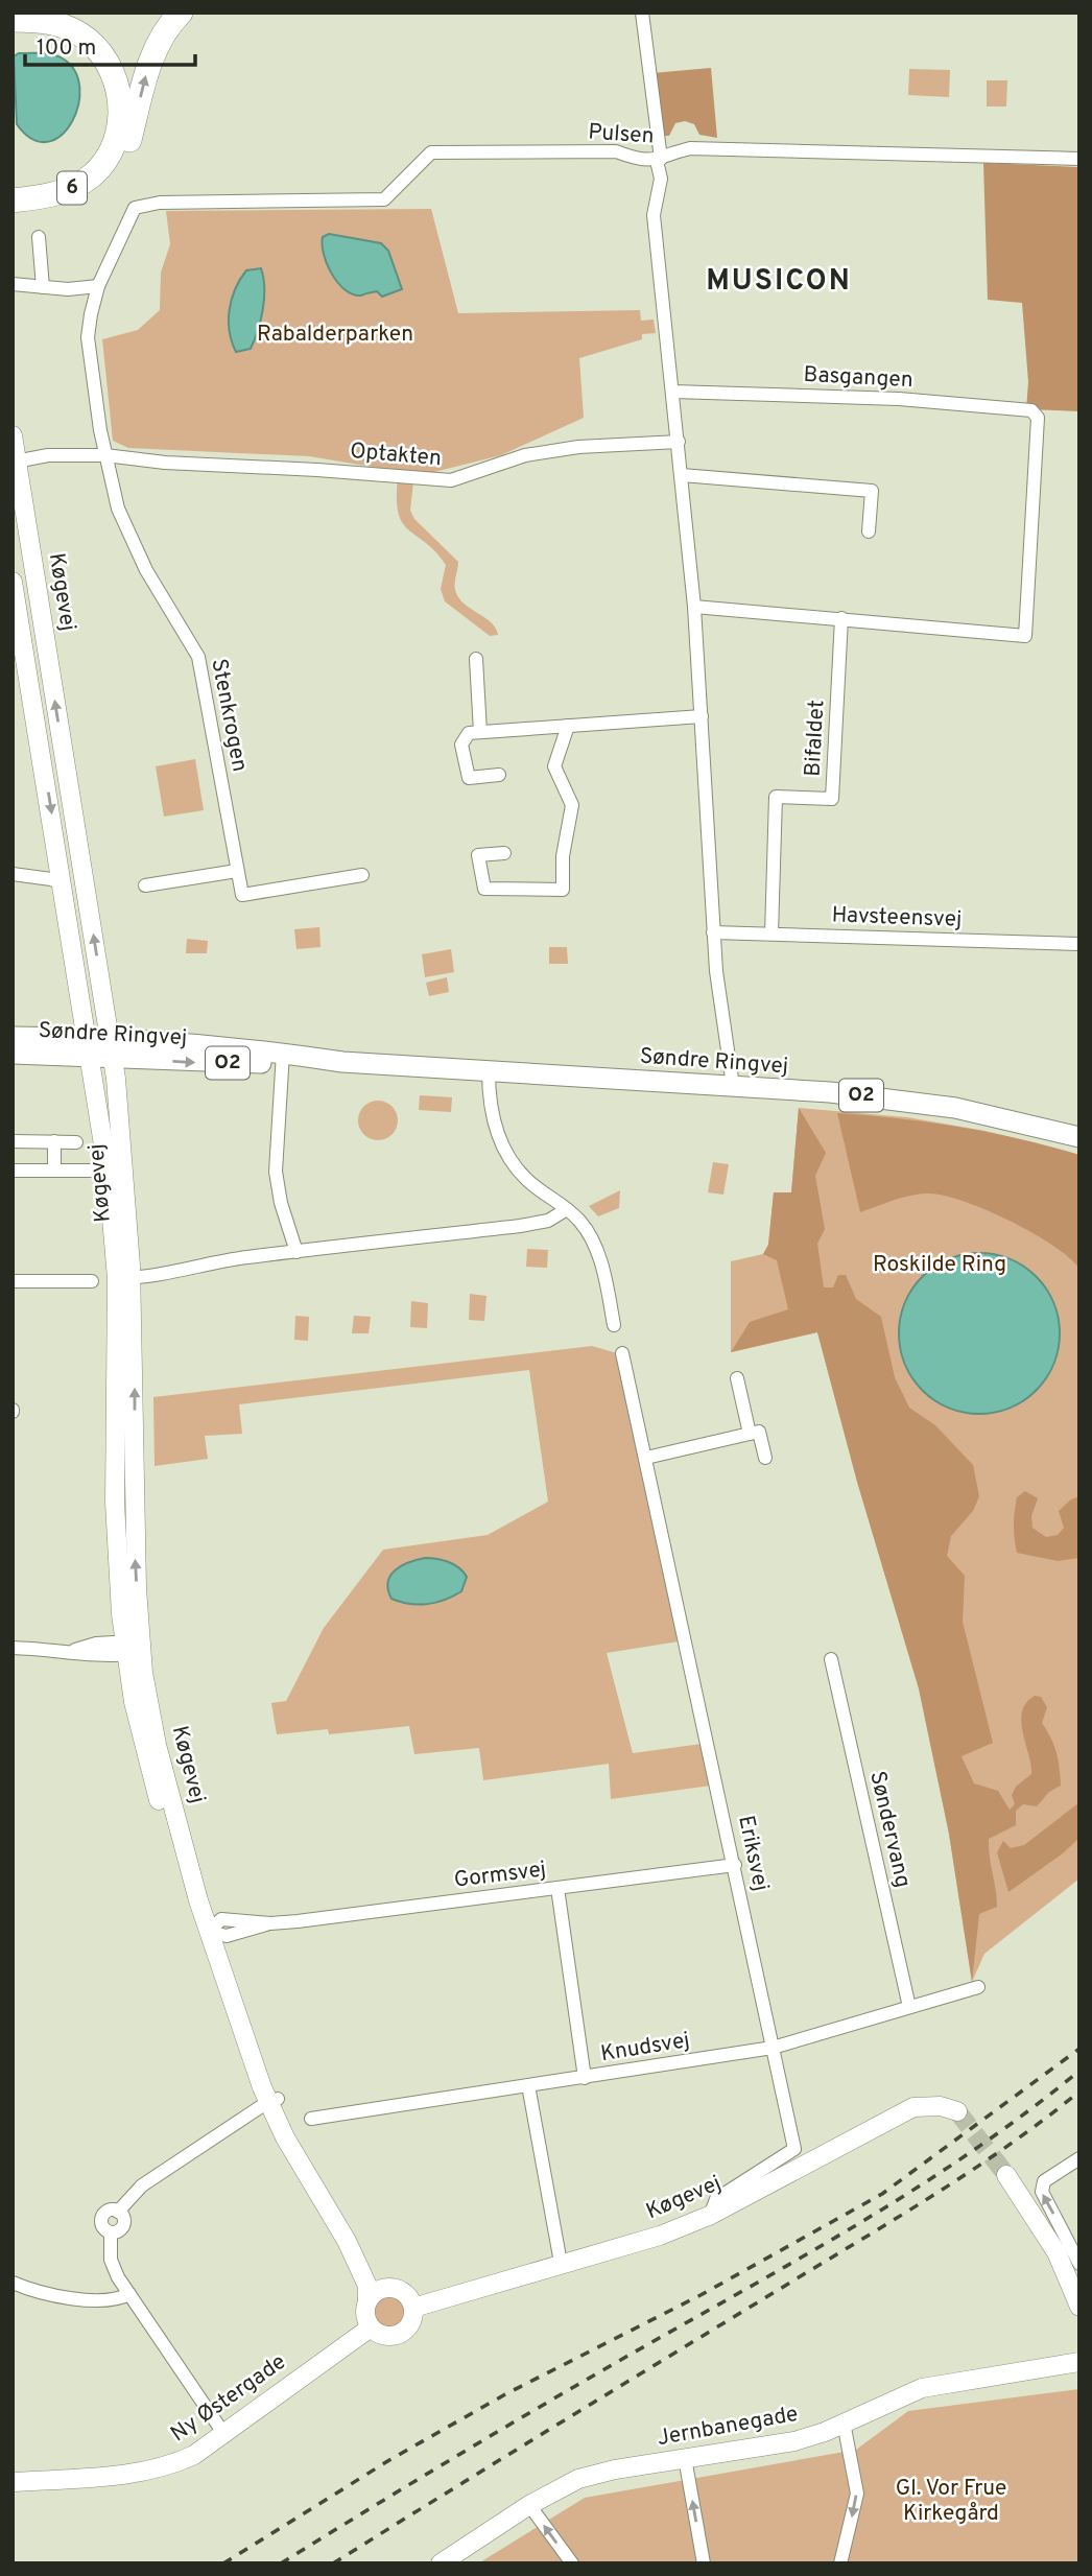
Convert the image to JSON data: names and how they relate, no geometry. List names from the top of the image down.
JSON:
{
  "streets": {
    "highway": ["6"],
    "main road": ["Søndre Ringvej", "O2"],
    "street": [
      "Pulsen",
      "Basgangen",
      "Optakten",
      "Køgevej",
      "Stenkrogen",
      "Bifaldet",
      "Havsteensvej",
      "Søndervang",
      "Eriksvej",
      "Gormsvej",
      "Knudsvej",
      "Ny Østergade",
      "Jernbanegade"
    ]
  },
  "crossings": [
    ["Basgangen", "Bifaldet"],
    ["Optakten", "Køgevej"],
    ["Optakten", "Stenkrogen"],
    ["Køgevej", "Søndre Ringvej"],
    ["Køgevej", "O2"],
    ["Køgevej", "Eriksvej"],
    ["Køgevej", "Gormsvej"],
    ["Køgevej", "Ny Østergade"],
    ["Bifaldet", "Havsteensvej"],
    ["Søndre Ringvej", "O2"],
    ["Søndervang", "Knudsvej"],
    ["Eriksvej", "Gormsvej"],
    ["Eriksvej", "Knudsvej"]
  ],
  "districts": ["MUSICON"],
  "parks": ["Rabalderparken", "Roskilde Ring", "Gl. Vor Frue Kirkegård"],
  "scale_bar": "100 m"
}
